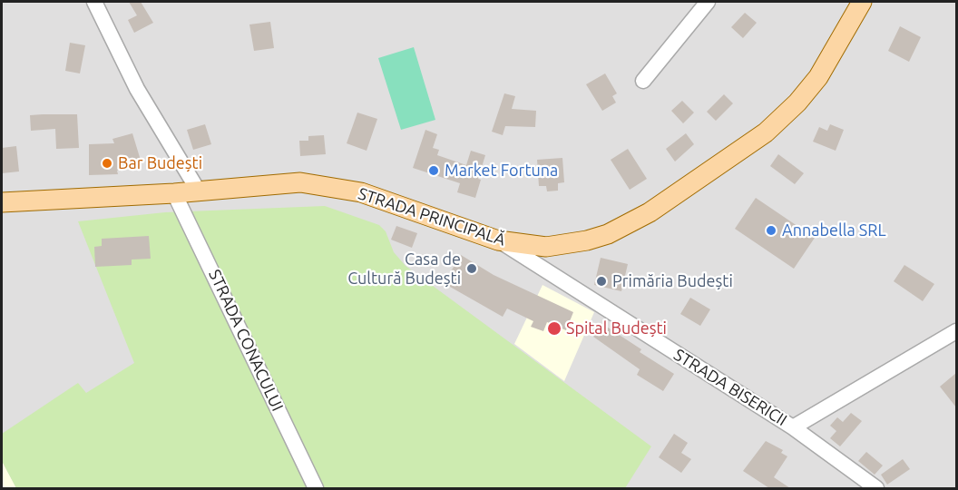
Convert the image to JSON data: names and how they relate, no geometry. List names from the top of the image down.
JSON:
{
  "streets": {
    "main road": ["STRADA PRINCIPALĂ"],
    "street": ["STRADA CONACULUI", "STRADA BISERICII"]
  },
  "crossings": [
    ["STRADA PRINCIPALĂ", "STRADA CONACULUI"],
    ["STRADA PRINCIPALĂ", "STRADA BISERICII"]
  ],
  "places": [
    "Bar Budești",
    "Market Fortuna",
    "Annabella SRL",
    "Casa de Cultură Budești",
    "Primăria Budești",
    "Spital Budești"
  ]
}
